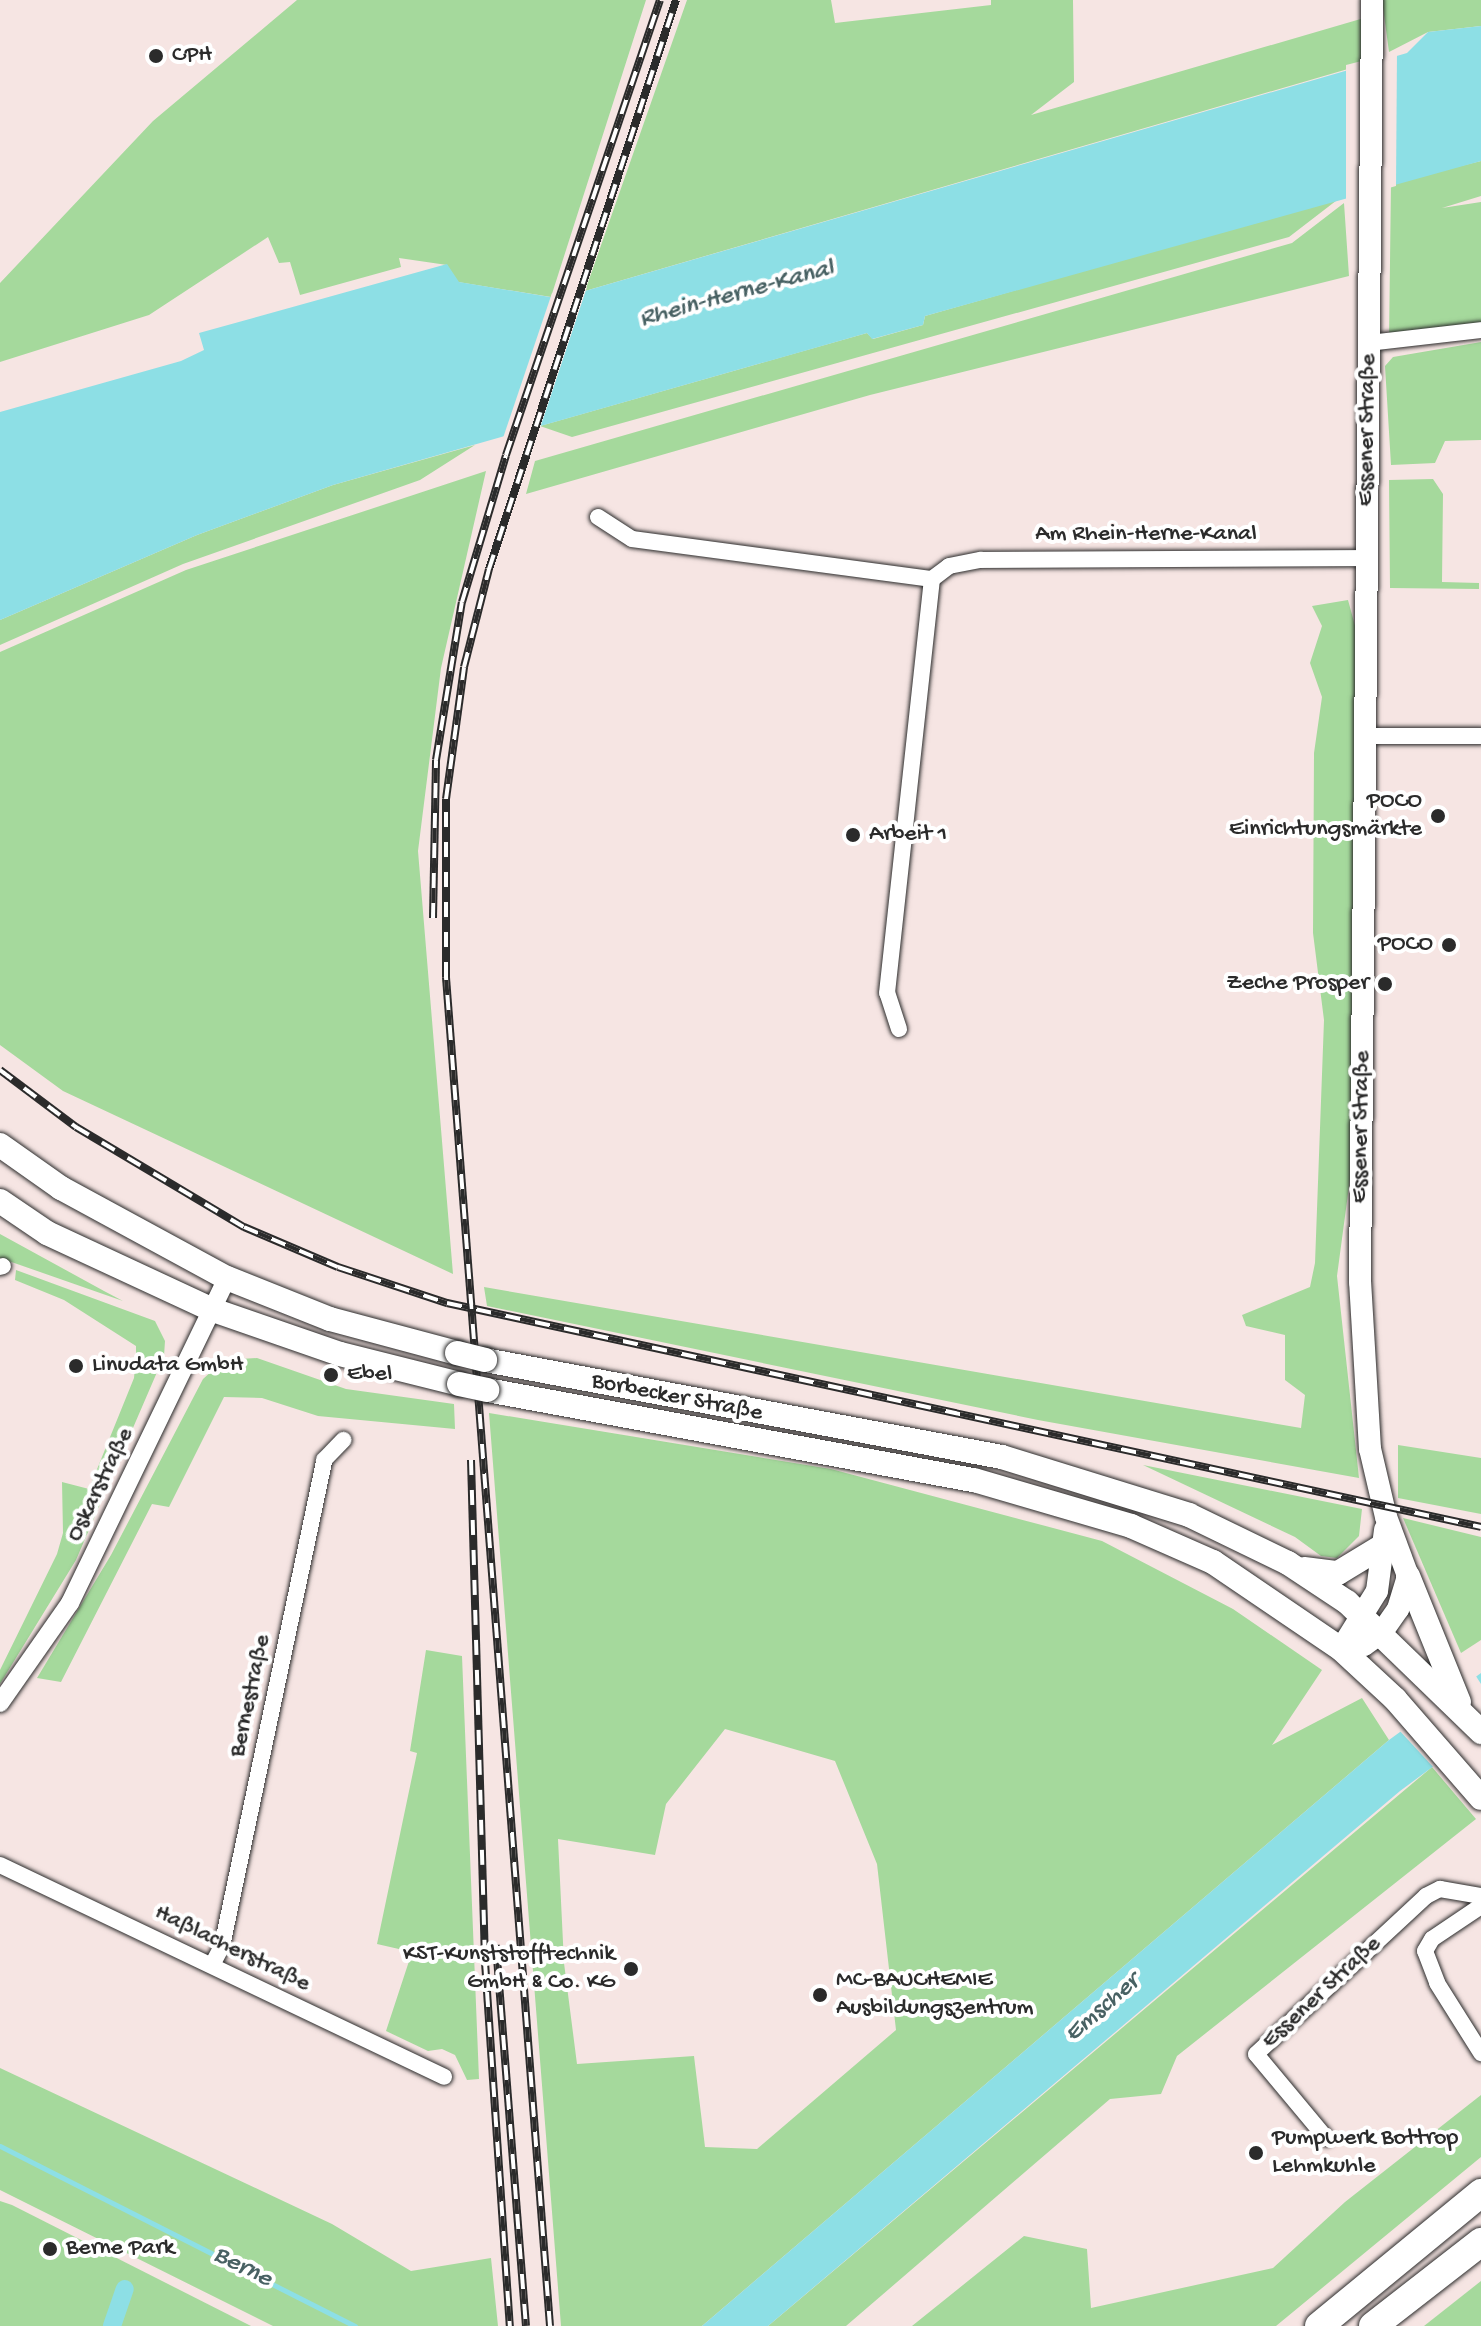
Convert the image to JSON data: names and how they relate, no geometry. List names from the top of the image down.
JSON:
{
  "streets": {
    "main road": ["Essener Straße", "Borbecker Straße"],
    "street": [
      "Am Rhein-Herne-Kanal",
      "Oskarstraße",
      "Bernestraße",
      "Haßlacherstraße"
    ]
  },
  "crossings": [
    ["Essener Straße", "Am Rhein-Herne-Kanal"],
    ["Essener Straße", "Borbecker Straße"],
    ["Borbecker Straße", "Oskarstraße"],
    ["Bernestraße", "Haßlacherstraße"]
  ],
  "water": ["Rhein-Herne-Kanal", "Emscher", "Berne"],
  "places": [
    "CPH",
    "POCO Einrichtungsmärkte",
    "Arbeit 1",
    "POCO",
    "Zeche Prosper",
    "Linudata GmbH",
    "Ebel",
    "KST-Kunststofftechnik GmbH & Co. KG",
    "MC-BAUCHEMIE Ausbildungszentrum",
    "Pumpwerk Bottrop Lehmkuhle",
    "Berne Park"
  ]
}
